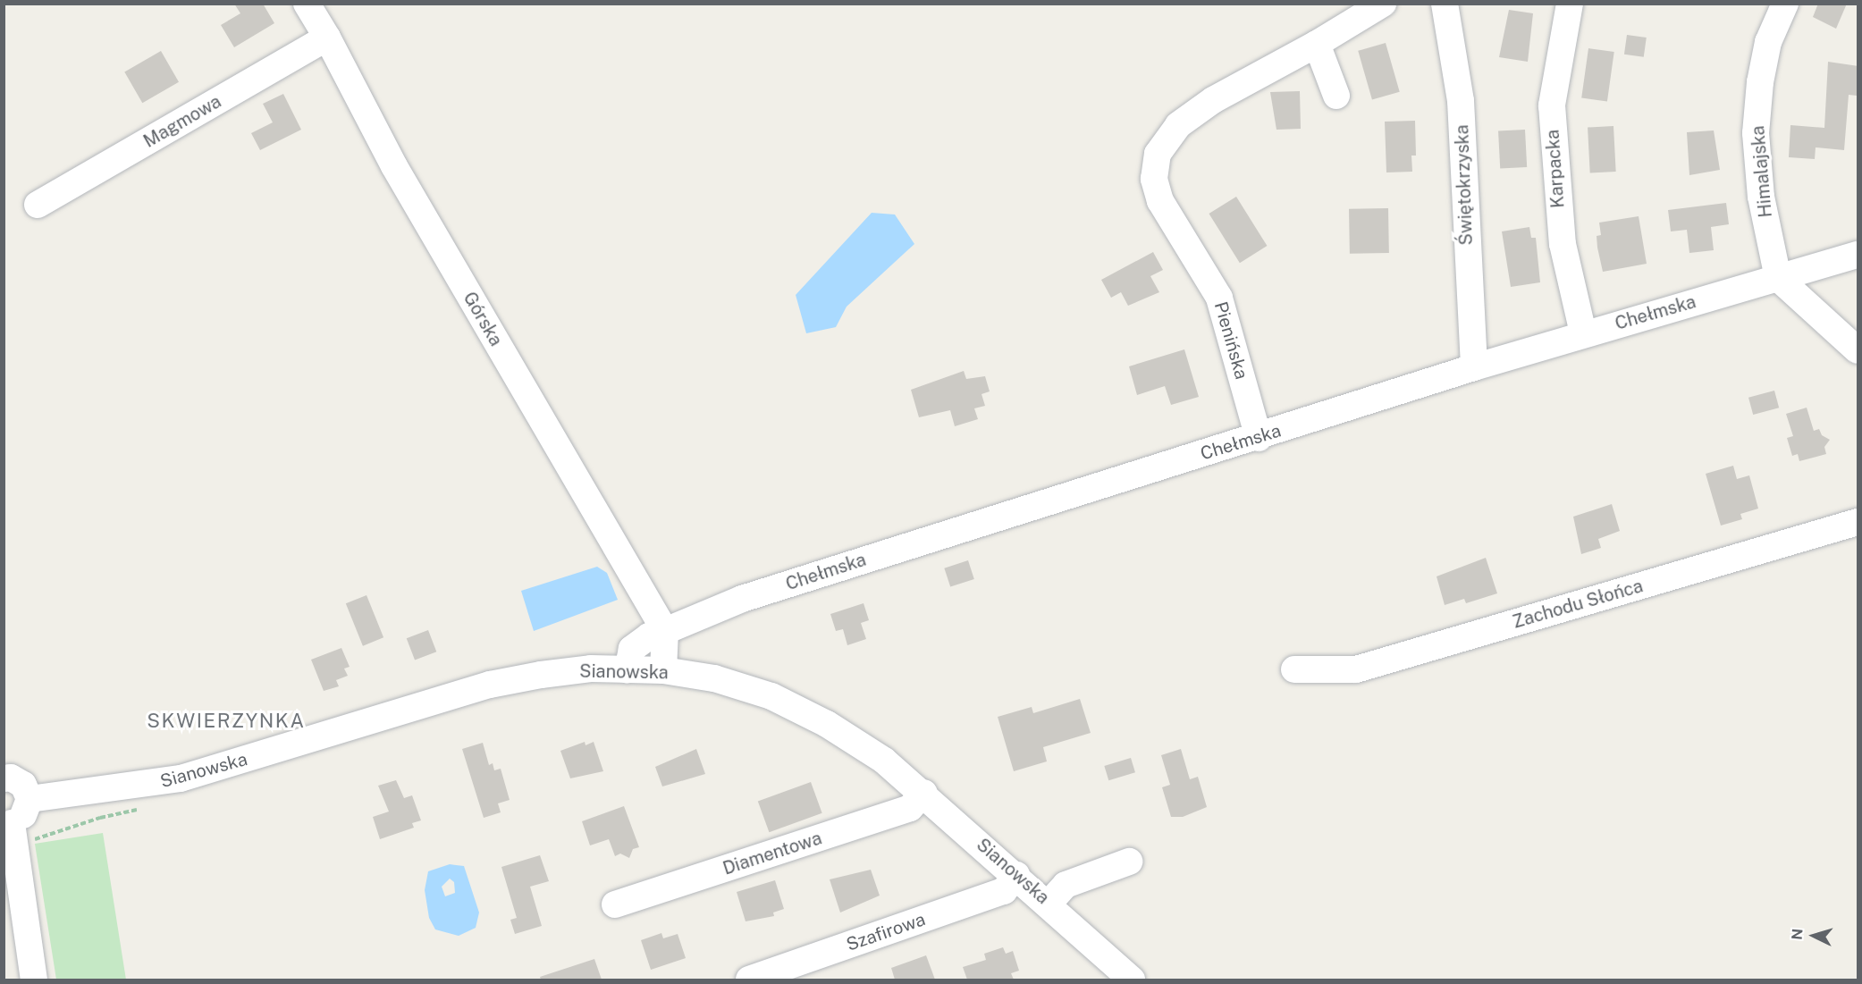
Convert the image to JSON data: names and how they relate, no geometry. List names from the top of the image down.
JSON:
{
  "streets": {
    "street": [
      "Magmowa",
      "Karpacka",
      "Himalajska",
      "Świętokrzyska",
      "Chełmska",
      "Górska",
      "Pienińska",
      "Zachodu Słońca",
      "Sianowska",
      "Diamentowa",
      "Szafirowa"
    ]
  },
  "crossings": [
    ["Magmowa", "Górska"],
    ["Karpacka", "Chełmska"],
    ["Himalajska", "Chełmska"],
    ["Świętokrzyska", "Chełmska"],
    ["Chełmska", "Górska"],
    ["Chełmska", "Pienińska"],
    ["Chełmska", "Sianowska"],
    ["Sianowska", "Diamentowa"],
    ["Sianowska", "Szafirowa"]
  ],
  "districts": ["SKWIERZYNKA"],
  "north": "left"
}
